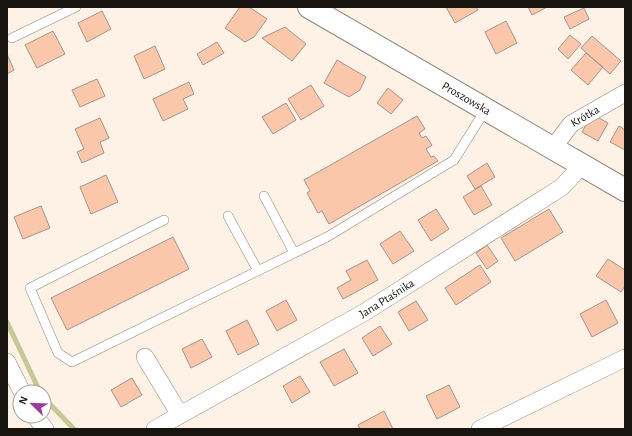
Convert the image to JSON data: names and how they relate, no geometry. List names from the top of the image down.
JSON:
{
  "streets": {
    "main road": ["Proszowska"],
    "street": ["Krótka", "Jana Ptaśnika"]
  },
  "crossings": [
    ["Proszowska", "Krótka"],
    ["Proszowska", "Jana Ptaśnika"]
  ],
  "north": "top left"
}
